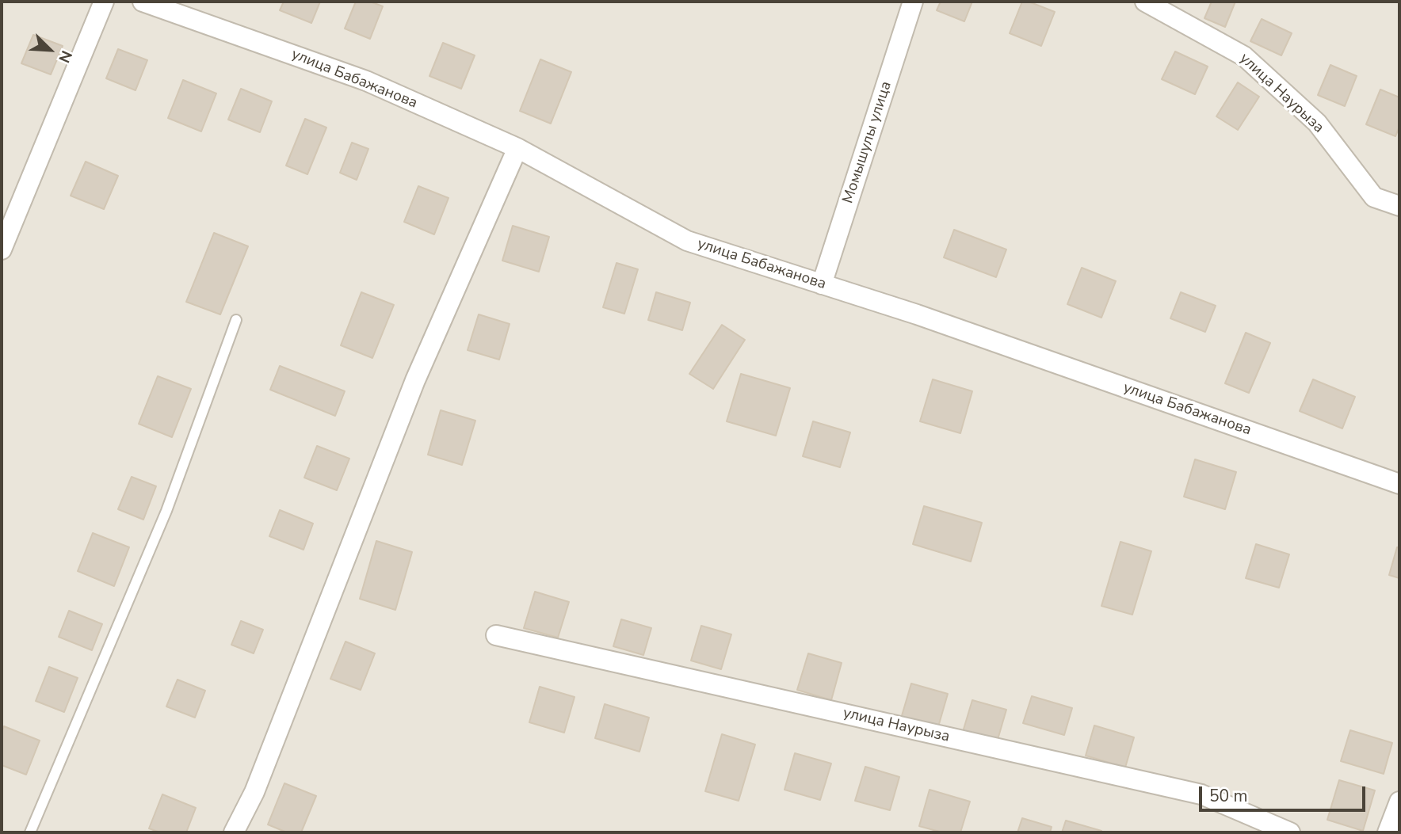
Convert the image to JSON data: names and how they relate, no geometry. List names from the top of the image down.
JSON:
{
  "streets": {
    "street": ["улица Бабажанова", "улица Наурыза", "Момышулы улица"]
  },
  "crossings": [
    ["улица Бабажанова", "Момышулы улица"]
  ],
  "scale_bar": "50 m",
  "north": "bottom right"
}
